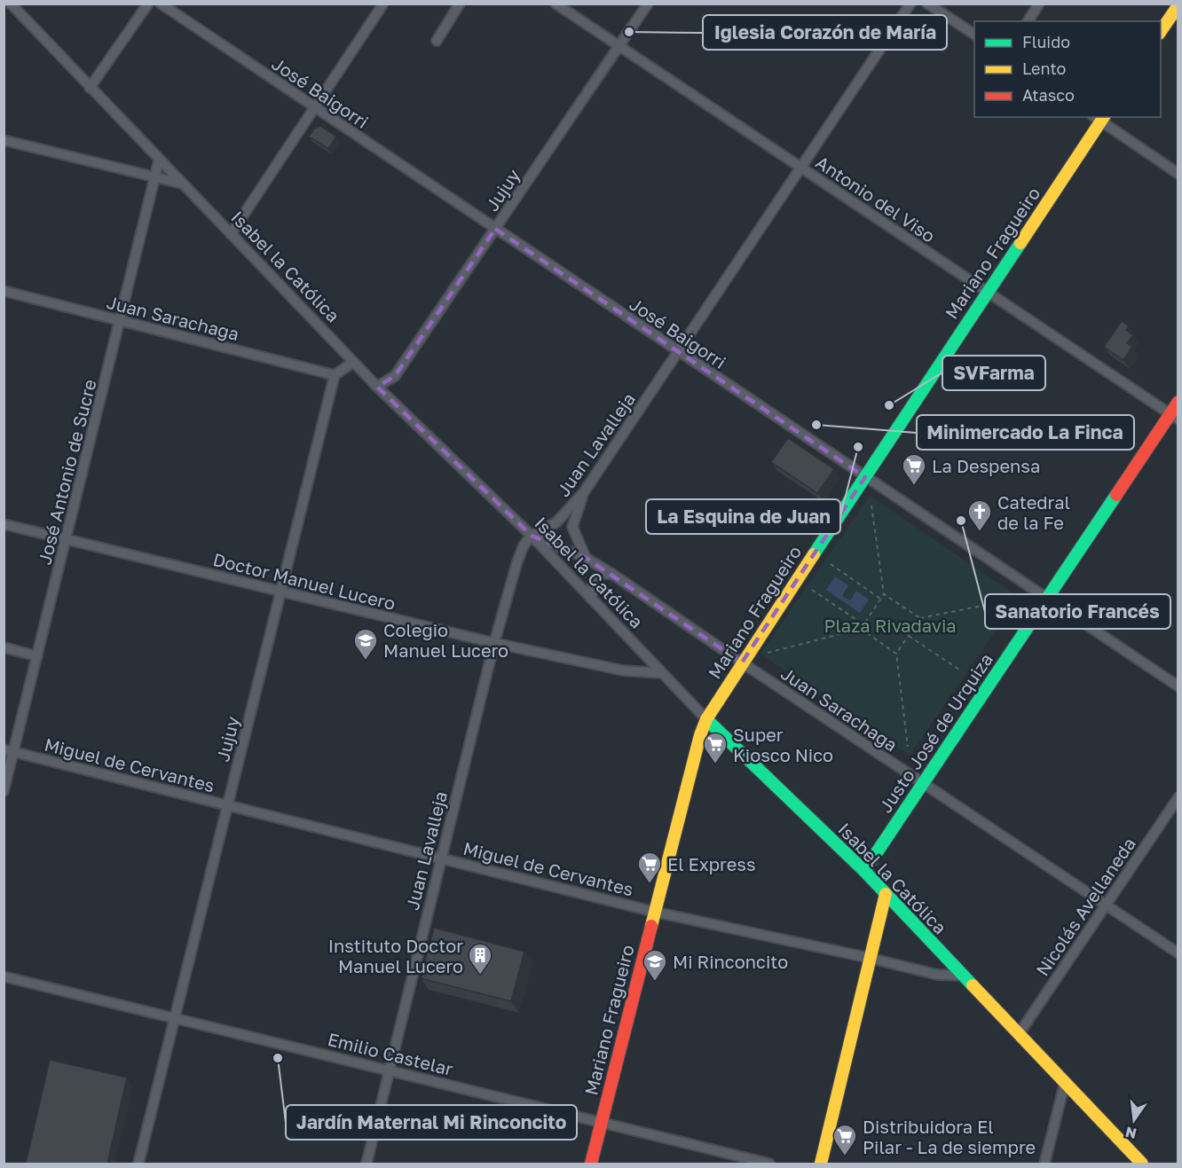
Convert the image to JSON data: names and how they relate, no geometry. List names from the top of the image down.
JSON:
{
  "streets": {
    "main road": ["Mariano Fragueiro", "Isabel la Católica", "Justo José de Urquiza"],
    "street": [
      "José Baigorri",
      "Jujuy",
      "Antonio del Viso",
      "Juan Sarachaga",
      "Juan Lavalleja",
      "José Antonio de Sucre",
      "Doctor Manuel Lucero",
      "Miguel de Cervantes",
      "Nicolás Avellaneda",
      "Emilio Castelar"
    ]
  },
  "crossings": [
    ["José Baigorri", "Jujuy"],
    ["José Baigorri", "Mariano Fragueiro"],
    ["José Baigorri", "Juan Lavalleja"],
    ["José Baigorri", "Justo José de Urquiza"],
    ["Jujuy", "Antonio del Viso"],
    ["Jujuy", "Isabel la Católica"],
    ["Jujuy", "Juan Sarachaga"],
    ["Jujuy", "Doctor Manuel Lucero"],
    ["Jujuy", "Miguel de Cervantes"],
    ["Jujuy", "Emilio Castelar"],
    ["Antonio del Viso", "Mariano Fragueiro"],
    ["Antonio del Viso", "Juan Lavalleja"],
    ["Antonio del Viso", "Justo José de Urquiza"],
    ["Mariano Fragueiro", "Isabel la Católica"],
    ["Mariano Fragueiro", "Juan Sarachaga"],
    ["Mariano Fragueiro", "Miguel de Cervantes"],
    ["Mariano Fragueiro", "Emilio Castelar"],
    ["Isabel la Católica", "Juan Sarachaga"],
    ["Isabel la Católica", "Juan Lavalleja"],
    ["Isabel la Católica", "José Antonio de Sucre"],
    ["Isabel la Católica", "Doctor Manuel Lucero"],
    ["Isabel la Católica", "Justo José de Urquiza"],
    ["Isabel la Católica", "Miguel de Cervantes"],
    ["Isabel la Católica", "Nicolás Avellaneda"],
    ["Juan Sarachaga", "Juan Lavalleja"],
    ["Juan Sarachaga", "José Antonio de Sucre"],
    ["Juan Sarachaga", "Justo José de Urquiza"],
    ["Juan Sarachaga", "Nicolás Avellaneda"],
    ["Juan Lavalleja", "Doctor Manuel Lucero"],
    ["Juan Lavalleja", "Miguel de Cervantes"],
    ["Juan Lavalleja", "Emilio Castelar"],
    ["José Antonio de Sucre", "Doctor Manuel Lucero"],
    ["José Antonio de Sucre", "Miguel de Cervantes"]
  ],
  "parks": ["Plaza Rivadavia"],
  "places": {
    "other": [
      "Iglesia Corazón de María",
      "SVFarma",
      "Minimercado La Finca",
      "La Esquina de Juan",
      "Sanatorio Francés",
      "Jardín Maternal Mi Rinconcito"
    ],
    "supermarket": [
      "La Despensa",
      "Super Kiosco Nico",
      "El Express",
      "Distribuidora El Pilar - La de siempre"
    ],
    "church": ["Catedral de la Fe"],
    "school or university": ["Colegio Manuel Lucero", "Mi Rinconcito"],
    "building": ["Instituto Doctor Manuel Lucero"]
  },
  "legend": ["Fluido", "Lento", "Atasco"],
  "north": "bottom"
}
